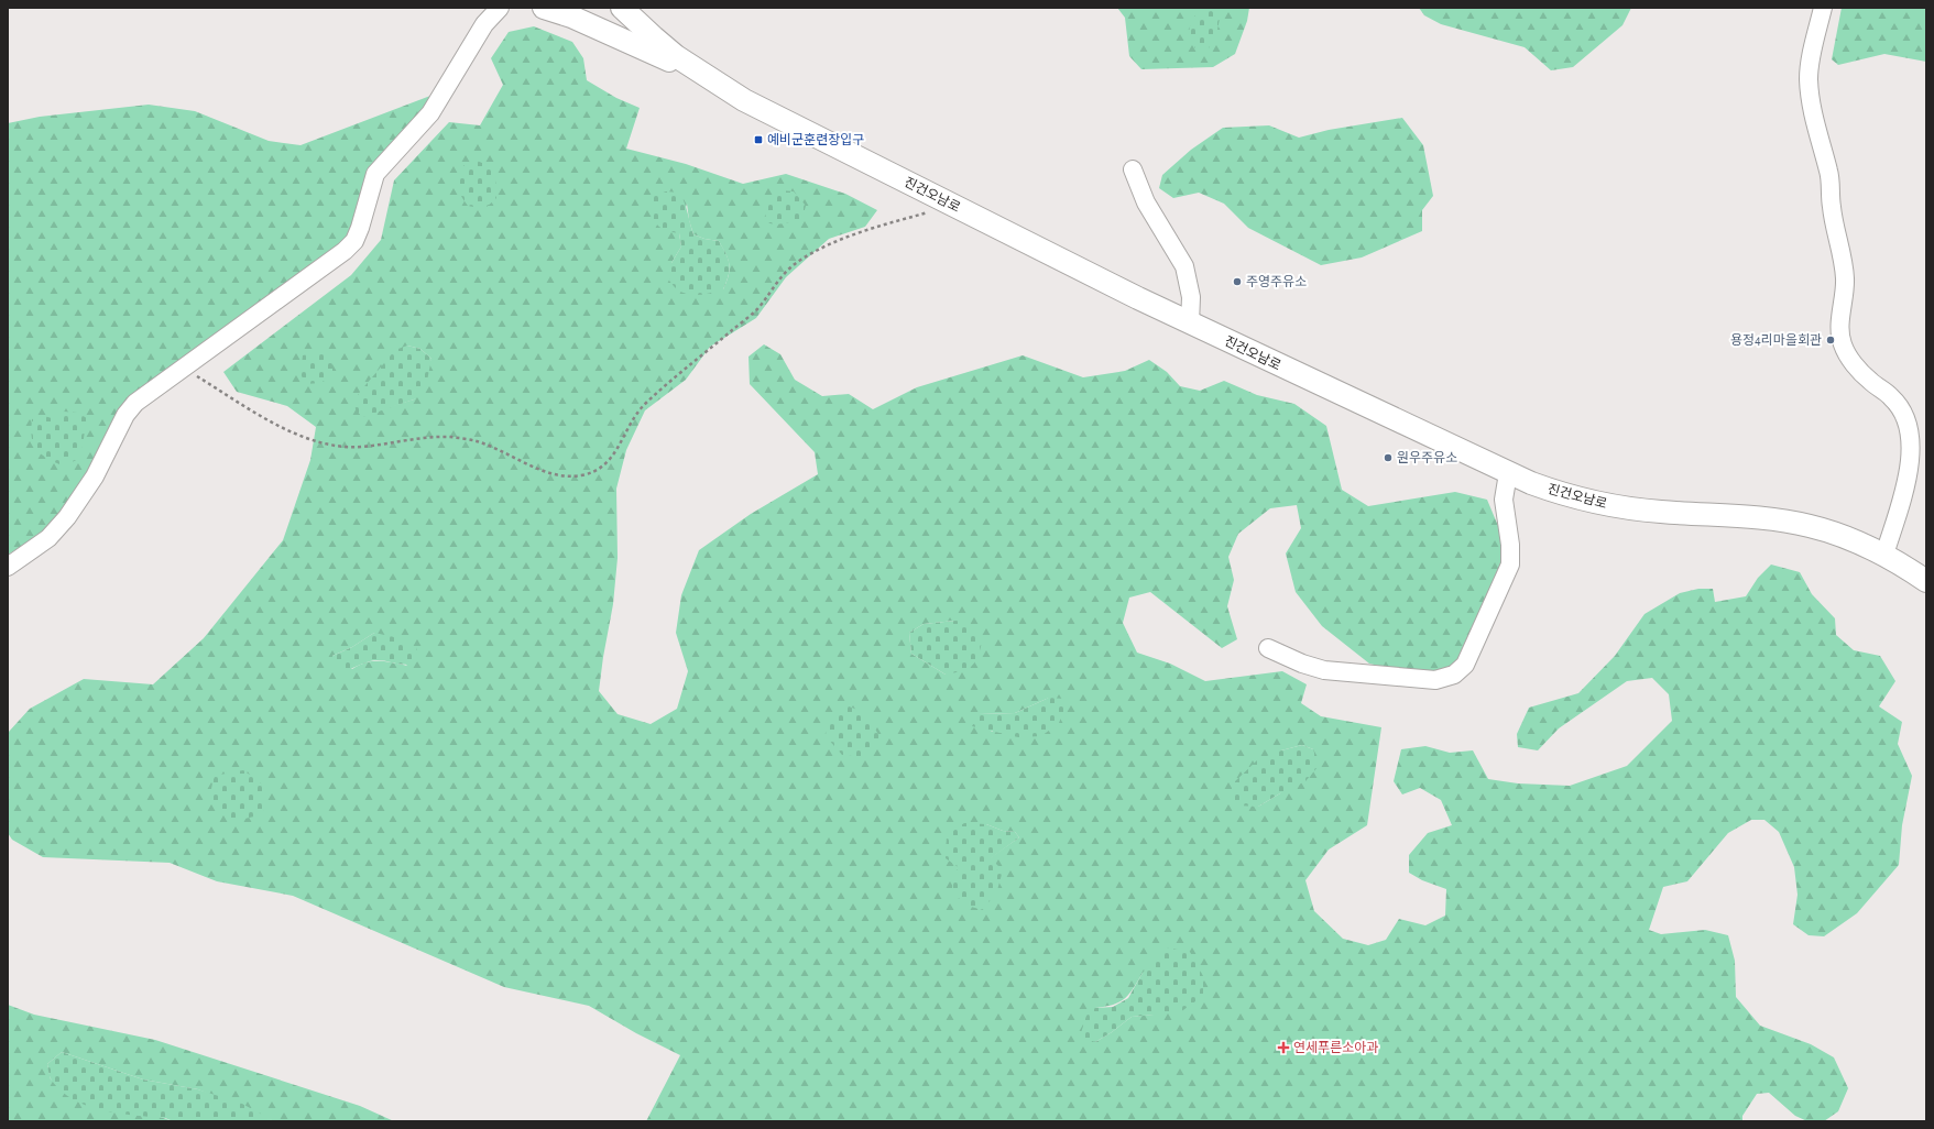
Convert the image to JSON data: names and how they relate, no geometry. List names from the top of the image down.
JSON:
{
  "streets": {
    "main road": ["진건오남로"]
  },
  "places": {
    "transit": ["예비군훈련장입구"],
    "other": ["주영주유소", "용정4리마을회관", "원우주유소"],
    "health": ["연세푸른소아과"]
  }
}
